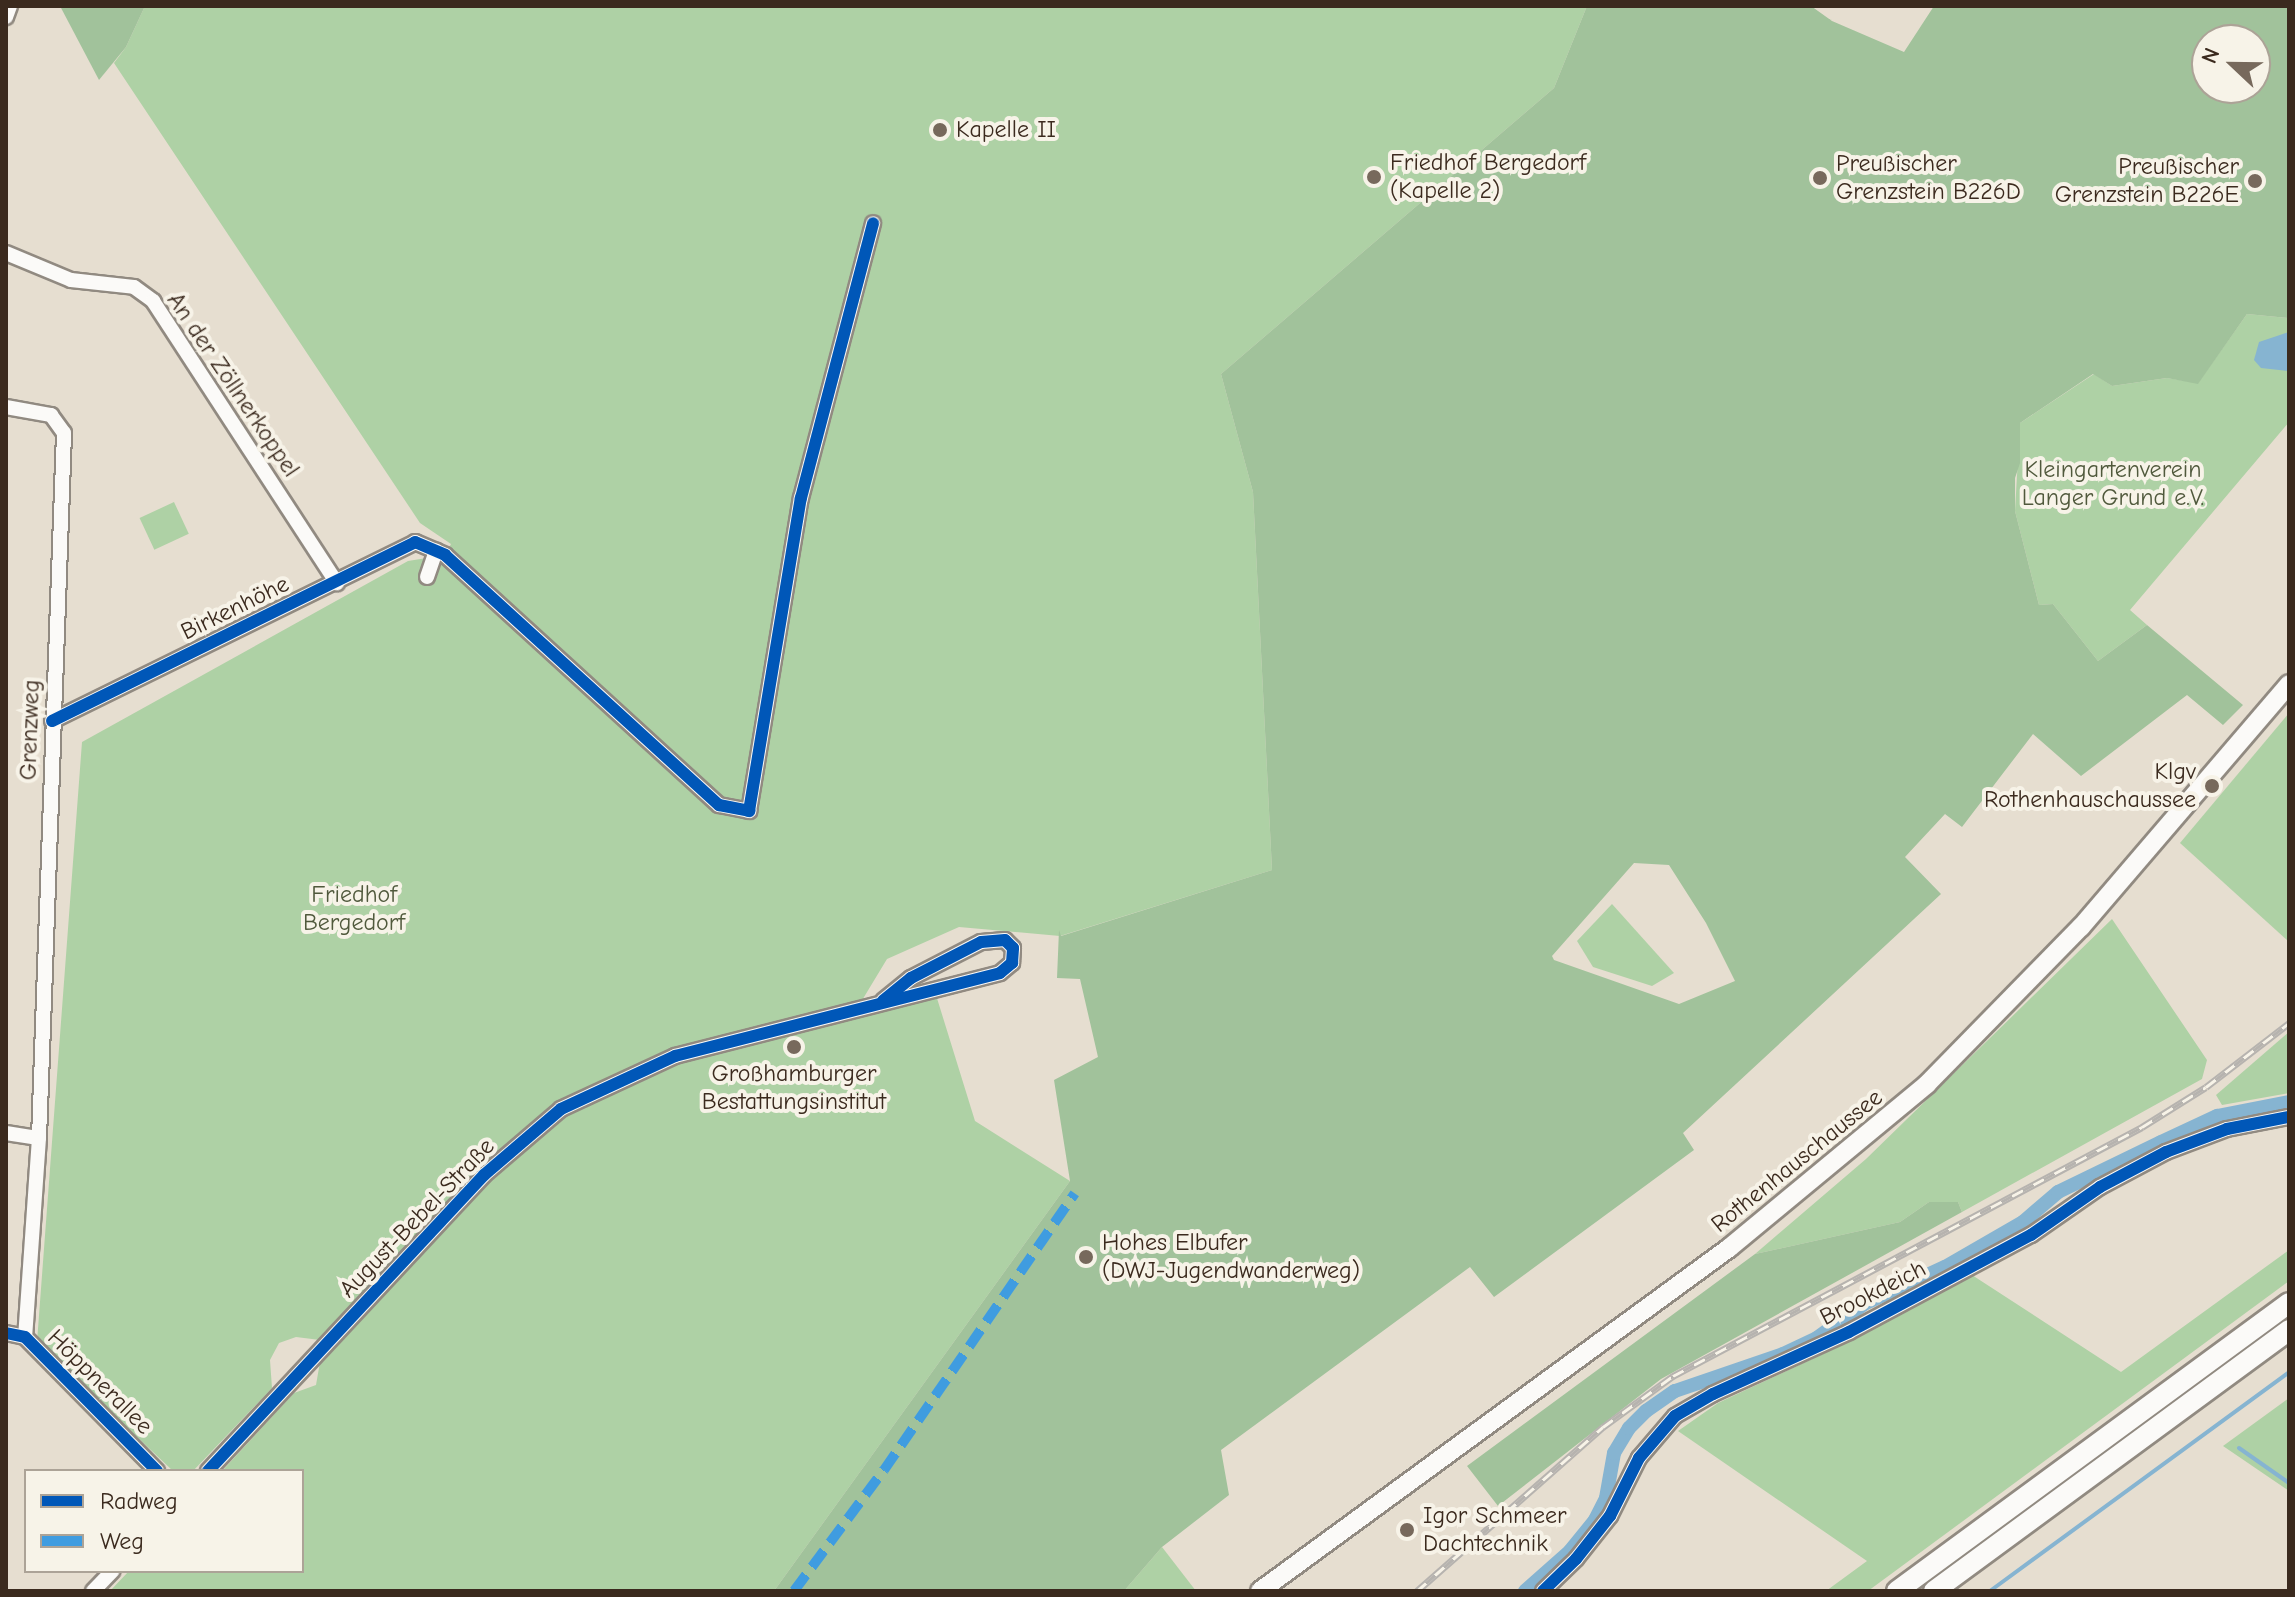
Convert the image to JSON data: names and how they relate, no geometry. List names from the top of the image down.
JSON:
{
  "streets": {
    "main road": ["Rothenhauschaussee"],
    "street": [
      "An der Zöllnerkoppel",
      "Birkenhöhe",
      "Grenzweg",
      "August-Bebel-Straße",
      "Brookdeich",
      "Höppnerallee"
    ]
  },
  "crossings": [
    ["An der Zöllnerkoppel", "Birkenhöhe"],
    ["Birkenhöhe", "Grenzweg"],
    ["Grenzweg", "Höppnerallee"]
  ],
  "parks": ["Kleingartenverein Langer Grund e.V.", "Friedhof Bergedorf"],
  "places": [
    "Kapelle II",
    "Friedhof Bergedorf (Kapelle 2)",
    "Preußischer Grenzstein B226D",
    "Preußischer Grenzstein B226E",
    "Klgv Rothenhauschaussee",
    "Großhamburger Bestattungsinstitut",
    "Hohes Elbufer (DWJ-Jugendwanderweg)",
    "Igor Schmeer Dachtechnik"
  ],
  "legend": ["Radweg", "Weg"],
  "north": "left"
}
